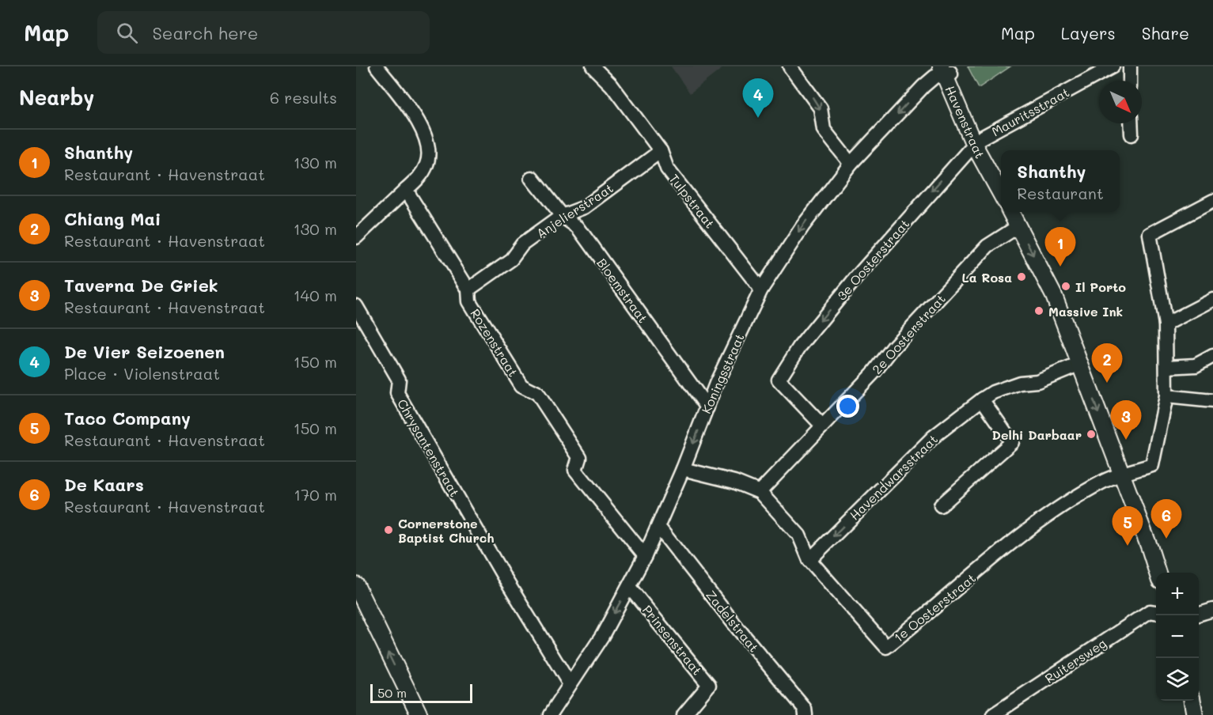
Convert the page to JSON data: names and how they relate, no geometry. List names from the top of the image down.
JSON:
{
  "streets": {
    "street": [
      "Mauritsstraat",
      "Havenstraat",
      "Tulpstraat",
      "Anjelierstraat",
      "3e Oosterstraat",
      "Bloemstraat",
      "2e Oosterstraat",
      "Rozenstraat",
      "Koningsstraat",
      "Chrysantenstraat",
      "Havendwarsstraat",
      "1e Oosterstraat",
      "Zadelstraat",
      "Prinsenstraat",
      "Ruitersweg"
    ]
  },
  "crossings": [
    ["Mauritsstraat", "Havenstraat"],
    ["Mauritsstraat", "3e Oosterstraat"],
    ["Havenstraat", "3e Oosterstraat"],
    ["Havenstraat", "Koningsstraat"],
    ["Tulpstraat", "Anjelierstraat"],
    ["Tulpstraat", "Koningsstraat"],
    ["Anjelierstraat", "Bloemstraat"],
    ["Anjelierstraat", "Rozenstraat"],
    ["3e Oosterstraat", "2e Oosterstraat"],
    ["Bloemstraat", "Koningsstraat"],
    ["2e Oosterstraat", "1e Oosterstraat"],
    ["Rozenstraat", "Koningsstraat"],
    ["Koningsstraat", "Chrysantenstraat"],
    ["Koningsstraat", "1e Oosterstraat"],
    ["Koningsstraat", "Zadelstraat"],
    ["Koningsstraat", "Prinsenstraat"],
    ["Havendwarsstraat", "1e Oosterstraat"]
  ],
  "one_way": ["3e Oosterstraat", "Koningsstraat", "Havendwarsstraat"],
  "places": [
    "La Rosa",
    "Il Porto",
    "Massive Ink",
    "Delhi Darbaar",
    "Cornerstone Baptist Church"
  ],
  "scale_bar": "50 m",
  "north": "bottom right",
  "page": {
    "header": "Map",
    "search": "Search here",
    "nav": ["Map", "Layers", "Share"],
    "heading": ["Nearby", "6 results"],
    "pins": [
      "4",
      "1",
      "2",
      "3",
      "6",
      "5"
    ],
    "list": [
      {
        "mark": "1",
        "name": "Shanthy",
        "note": "Restaurant · Havenstraat",
        "value": "130 m"
      },
      {
        "mark": "2",
        "name": "Chiang Mai",
        "note": "Restaurant · Havenstraat",
        "value": "130 m"
      },
      {
        "mark": "3",
        "name": "Taverna De Griek",
        "note": "Restaurant · Havenstraat",
        "value": "140 m"
      },
      {
        "mark": "4",
        "name": "De Vier Seizoenen",
        "note": "Place · Violenstraat",
        "value": "150 m"
      },
      {
        "mark": "5",
        "name": "Taco Company",
        "note": "Restaurant · Havenstraat",
        "value": "150 m"
      },
      {
        "mark": "6",
        "name": "De Kaars",
        "note": "Restaurant · Havenstraat",
        "value": "170 m"
      }
    ],
    "popup": ["Shanthy", "Restaurant"],
    "map_buttons": ["+", "−"],
    "scale": "50 m"
  }
}
